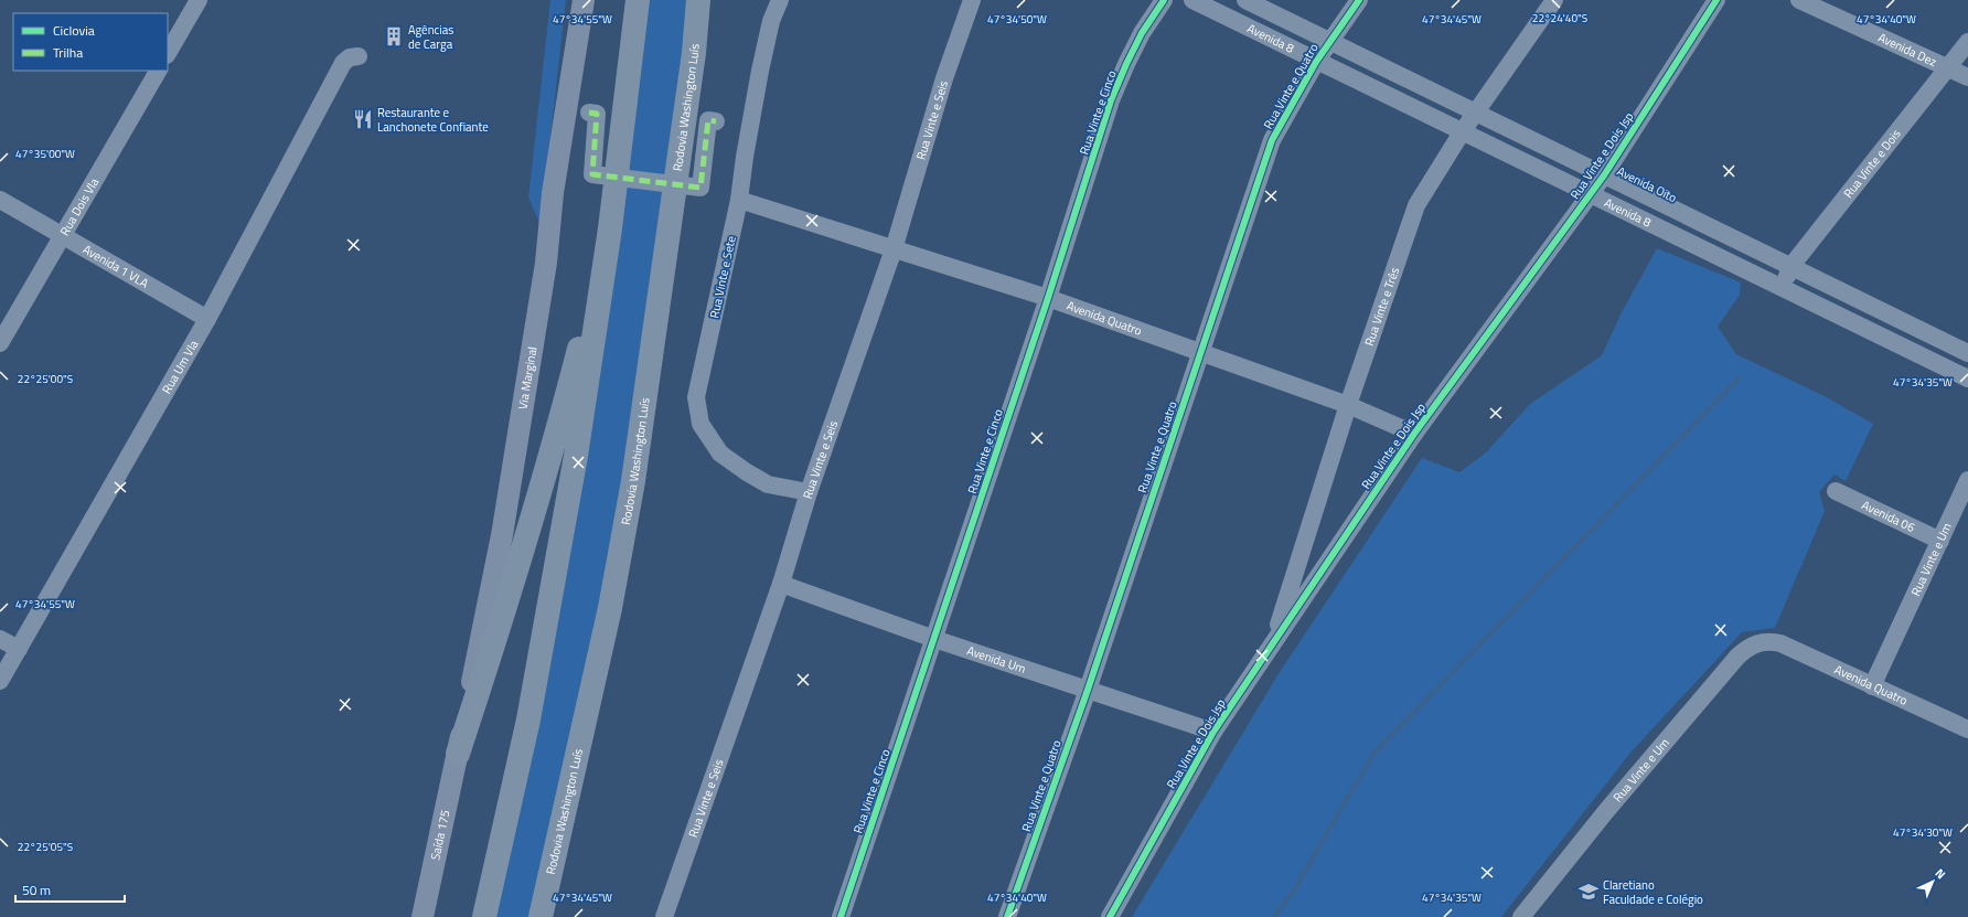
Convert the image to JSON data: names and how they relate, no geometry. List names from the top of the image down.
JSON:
{
  "streets": {
    "highway": ["Rodovia Washington Luís"],
    "main road": ["Via Marginal", "Saída 175"],
    "street": [
      "Avenida 8",
      "Avenida Dez",
      "Rua Vinte e Quatro",
      "Rua Vinte e Cinco",
      "Rua Vinte e Seis",
      "Rua Vinte e Dois Jsp",
      "Rua Vinte e Dois",
      "Avenida Oito",
      "Rua Dois Vla",
      "Avenida 1 VLA",
      "Rua Vinte e Sete",
      "Rua Vinte e Três",
      "Avenida Quatro",
      "Rua Um Vla",
      "Avenida 06",
      "Rua Vinte e Um",
      "Avenida Um"
    ]
  },
  "crossings": [
    ["Avenida 8", "Rua Vinte e Quatro"],
    ["Avenida 8", "Rua Vinte e Dois Jsp"],
    ["Avenida 8", "Rua Vinte e Dois"],
    ["Avenida 8", "Rua Vinte e Três"],
    ["Avenida Dez", "Rua Vinte e Dois"],
    ["Rua Vinte e Quatro", "Avenida Oito"],
    ["Rua Vinte e Quatro", "Avenida Quatro"],
    ["Rua Vinte e Quatro", "Avenida Um"],
    ["Rua Vinte e Cinco", "Avenida Quatro"],
    ["Rua Vinte e Cinco", "Avenida Um"],
    ["Rua Vinte e Seis", "Rua Vinte e Sete"],
    ["Rua Vinte e Seis", "Avenida Quatro"],
    ["Rua Vinte e Seis", "Avenida Um"],
    ["Rua Vinte e Dois Jsp", "Avenida Oito"],
    ["Rua Vinte e Dois Jsp", "Rua Vinte e Três"],
    ["Rua Vinte e Dois Jsp", "Avenida Quatro"],
    ["Rua Vinte e Dois Jsp", "Avenida Um"],
    ["Rua Vinte e Dois", "Avenida Oito"],
    ["Avenida Oito", "Rua Vinte e Três"],
    ["Rua Dois Vla", "Avenida 1 VLA"],
    ["Avenida 1 VLA", "Rua Um Vla"],
    ["Rua Vinte e Sete", "Avenida Quatro"],
    ["Rua Vinte e Três", "Avenida Quatro"],
    ["Avenida Quatro", "Rua Vinte e Um"],
    ["Via Marginal", "Saída 175"],
    ["Avenida 06", "Rua Vinte e Um"]
  ],
  "places": {
    "building": ["Agências de Carga"],
    "restaurant": ["Restaurante e Lanchonete Confiante"],
    "school or university": ["Claretiano Faculdade e Colégio"]
  },
  "legend": ["Ciclovia", "Trilha"],
  "scale_bar": "50 m",
  "north": "top right",
  "coordinates": [
    "22°24'40\"S",
    "47°34'55\"W",
    "47°34'50\"W",
    "47°34'45\"W",
    "47°34'40\"W",
    "47°35'00\"W",
    "22°25'00\"S",
    "47°34'35\"W",
    "47°34'30\"W",
    "22°25'05\"S"
  ]
}
